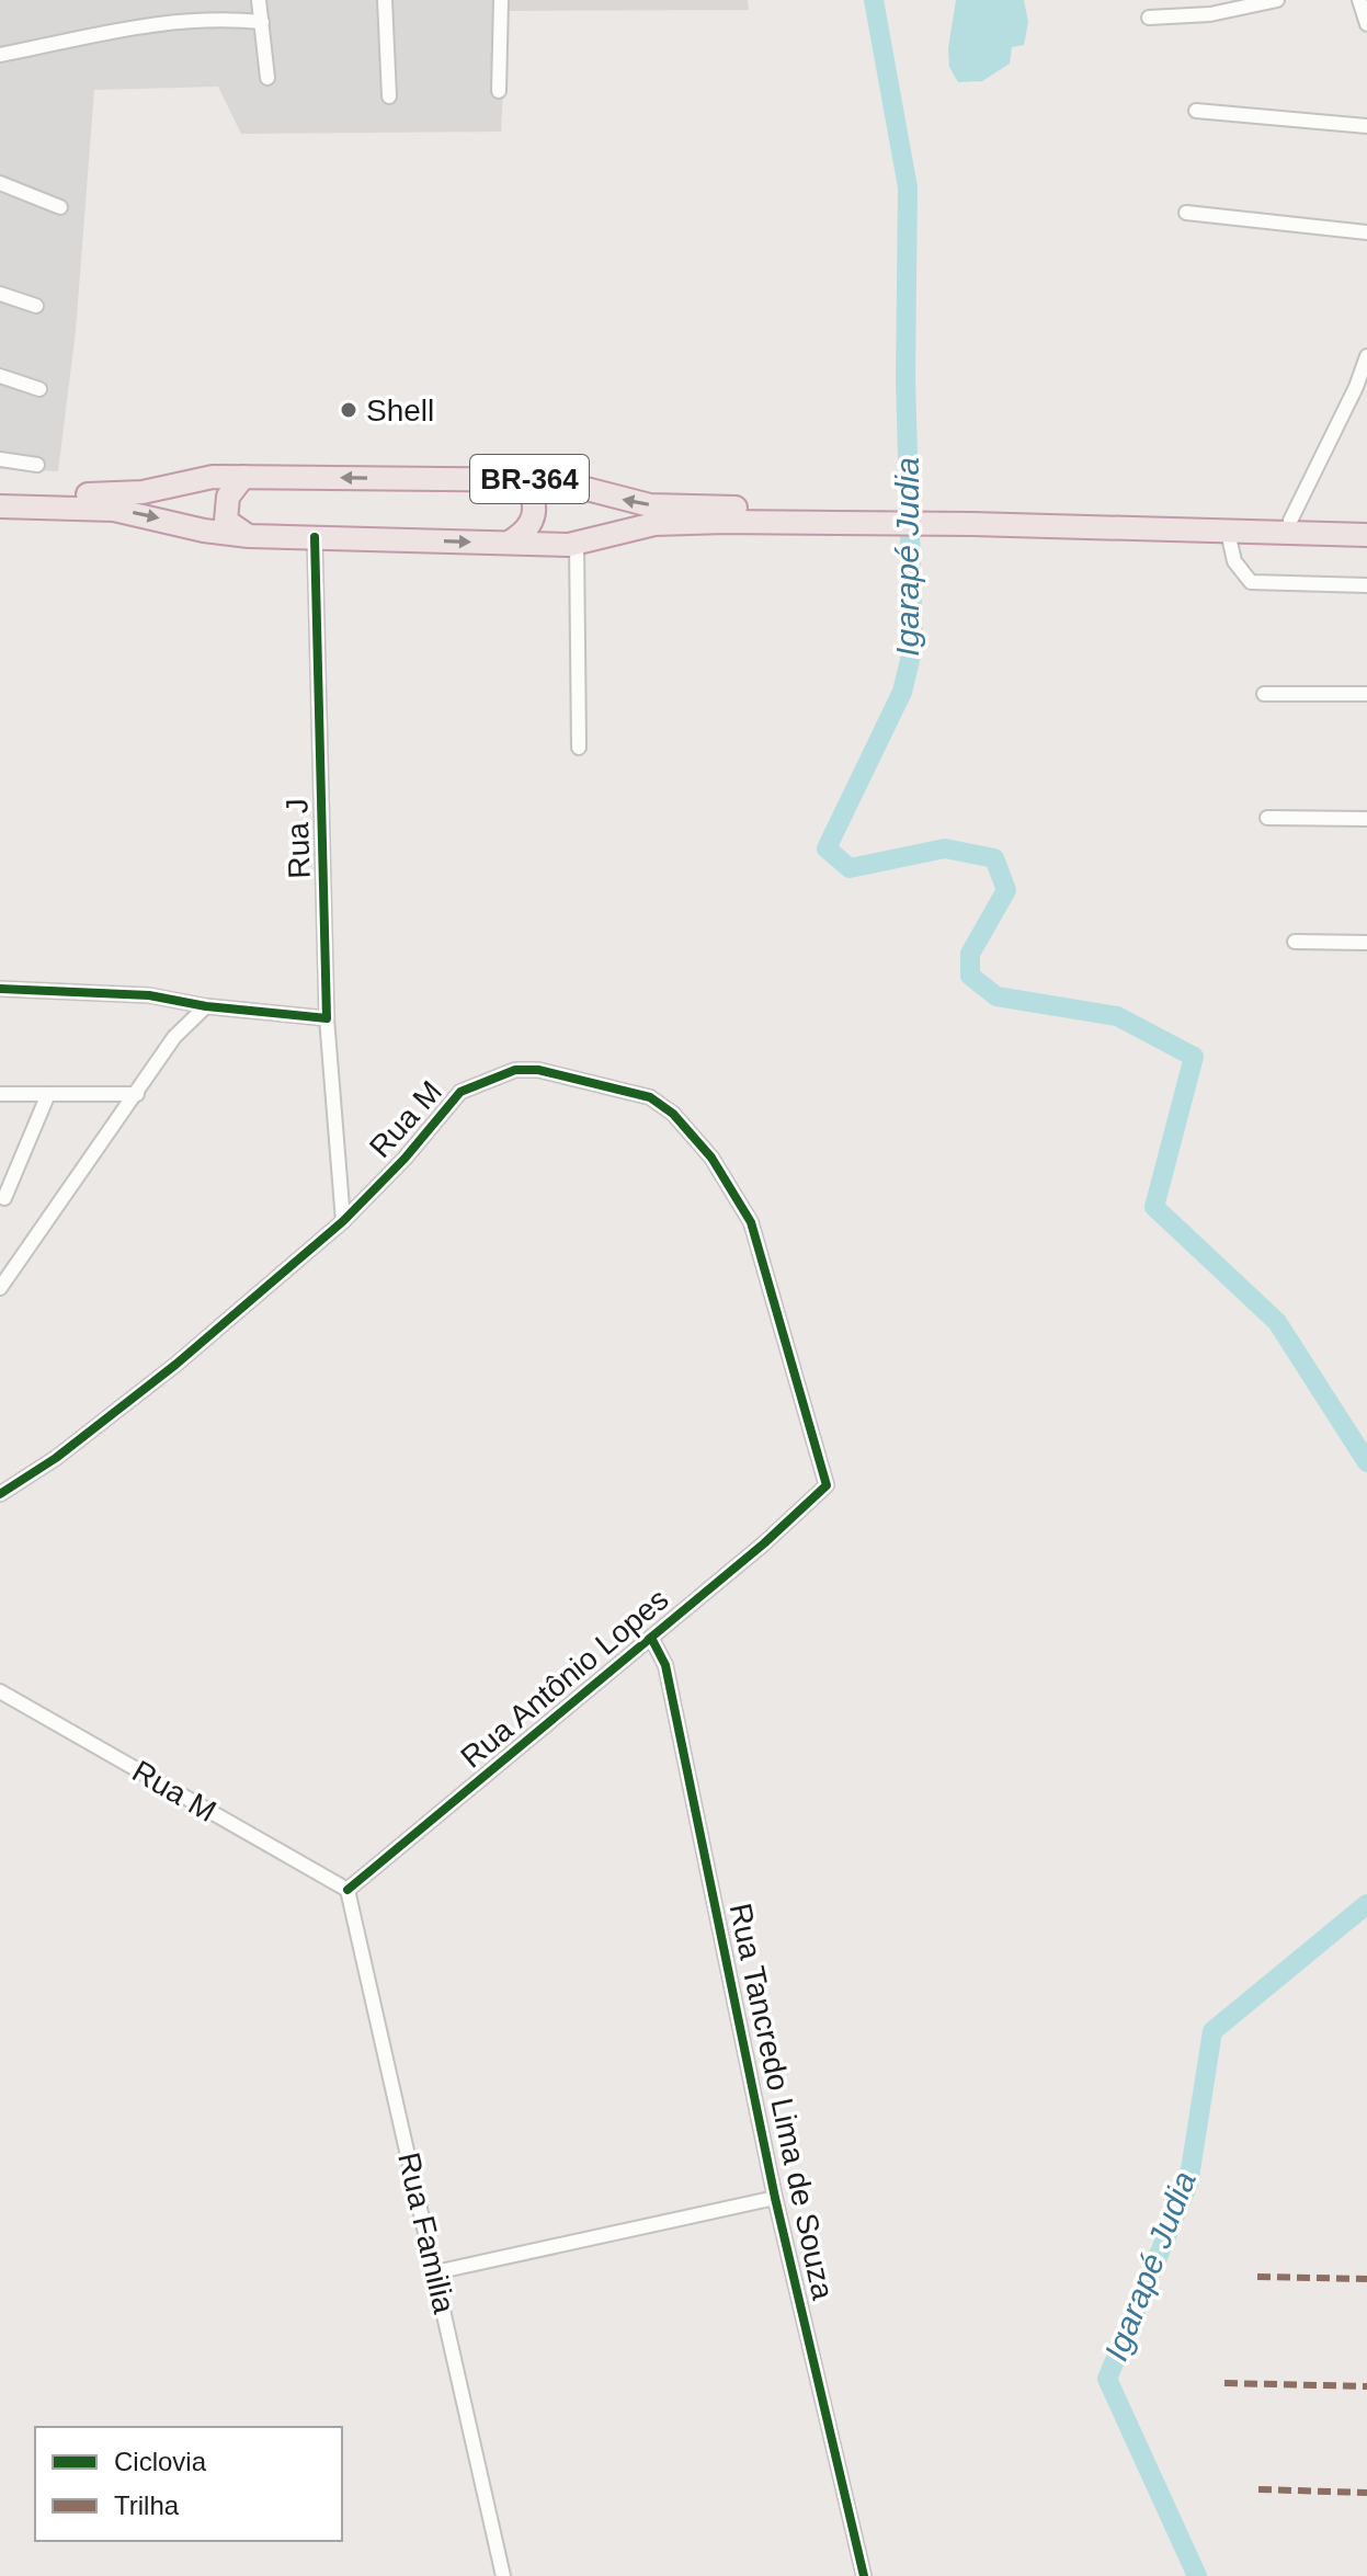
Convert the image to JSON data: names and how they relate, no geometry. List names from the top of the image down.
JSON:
{
  "streets": {
    "highway": ["BR-364"],
    "street": [
      "Rua J",
      "Rua M",
      "Rua Antônio Lopes",
      "Rua Tancredo Lima de Souza",
      "Rua Familia"
    ]
  },
  "crossings": [
    ["BR-364", "Rua J"],
    ["Rua J", "Rua M"],
    ["Rua M", "Rua Antônio Lopes"],
    ["Rua M", "Rua Familia"],
    ["Rua Antônio Lopes", "Rua Tancredo Lima de Souza"],
    ["Rua Antônio Lopes", "Rua Familia"]
  ],
  "water": ["Igarapé Judia"],
  "places": ["Shell"],
  "legend": ["Ciclovia", "Trilha"]
}
